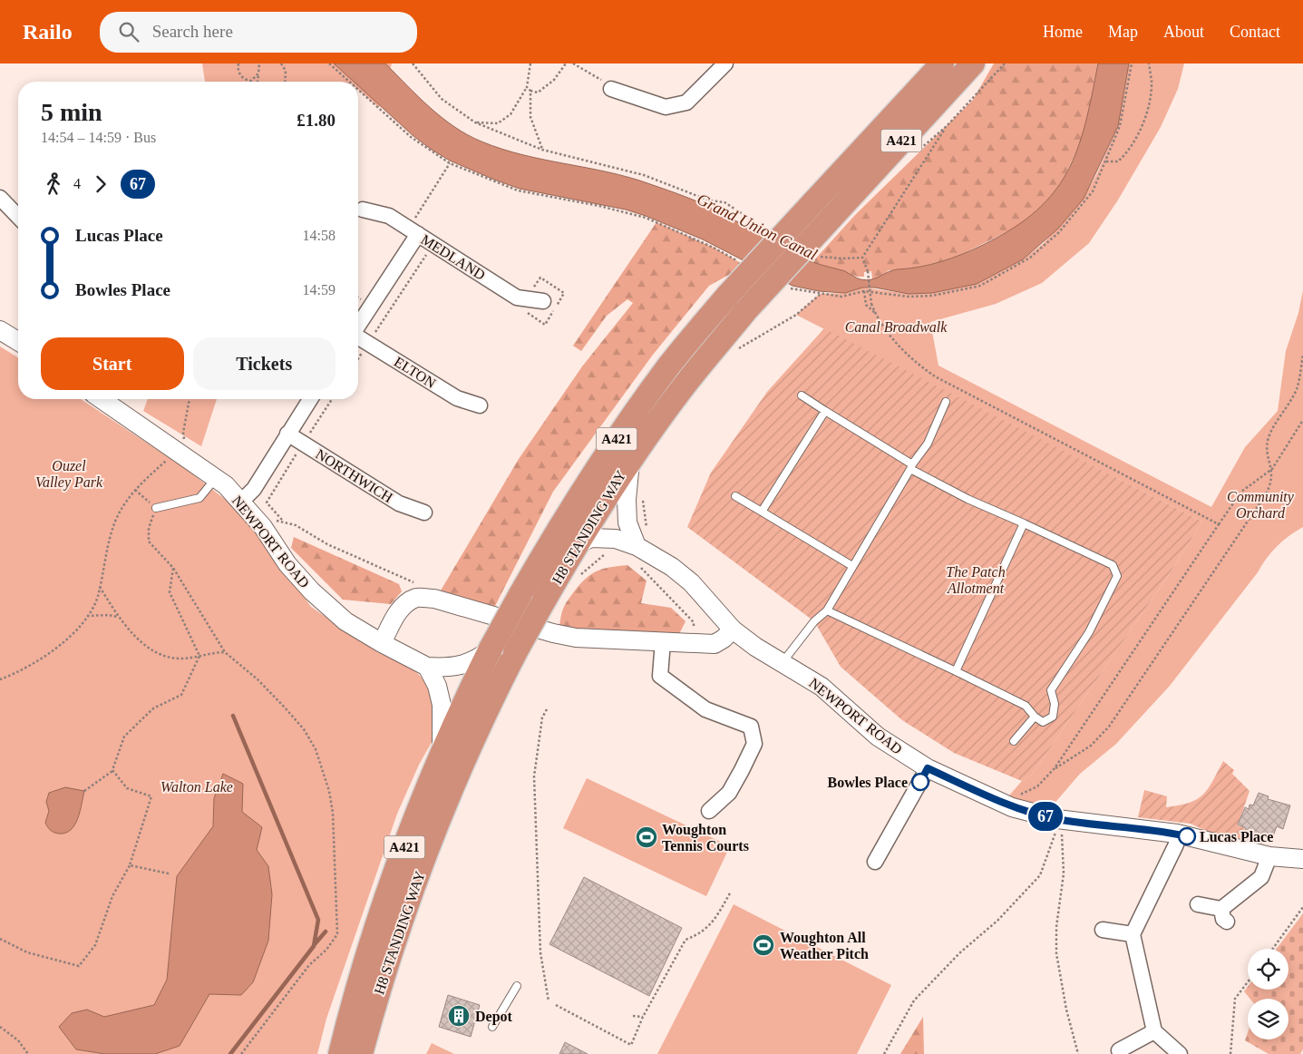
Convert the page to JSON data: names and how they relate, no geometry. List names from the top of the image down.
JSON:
{
  "streets": {
    "highway": ["A421", "H8 STANDING WAY"],
    "street": [
      "MEDLAND",
      "ELTON",
      "NORTHWICH",
      "NEWPORT ROAD"
    ]
  },
  "crossings": [
    ["H8 STANDING WAY", "NEWPORT ROAD"]
  ],
  "water": ["Grand Union Canal"],
  "parks": [
    "Canal Broadwalk",
    "Ouzel Valley Park",
    "Community Orchard",
    "The Patch Allotment",
    "Walton Lake"
  ],
  "places": {
    "other": ["Bowles Place", "Lucas Place"],
    "sports": ["Woughton Tennis Courts", "Woughton All Weather Pitch"],
    "building": ["Depot"]
  },
  "lines": ["bus line 67"],
  "page": {
    "header": "Railo",
    "search": "Search here",
    "nav": [
      "Home",
      "Map",
      "About",
      "Contact"
    ],
    "on_map": "67",
    "heading": ["5 min", "14:54 – 14:59 · Bus", "£1.80"],
    "legs": ["4", "67"],
    "list": [
      {
        "name": "Lucas Place",
        "value": "14:58"
      },
      {
        "name": "Bowles Place",
        "value": "14:59"
      }
    ],
    "buttons": ["Start", "Tickets"]
  }
}
